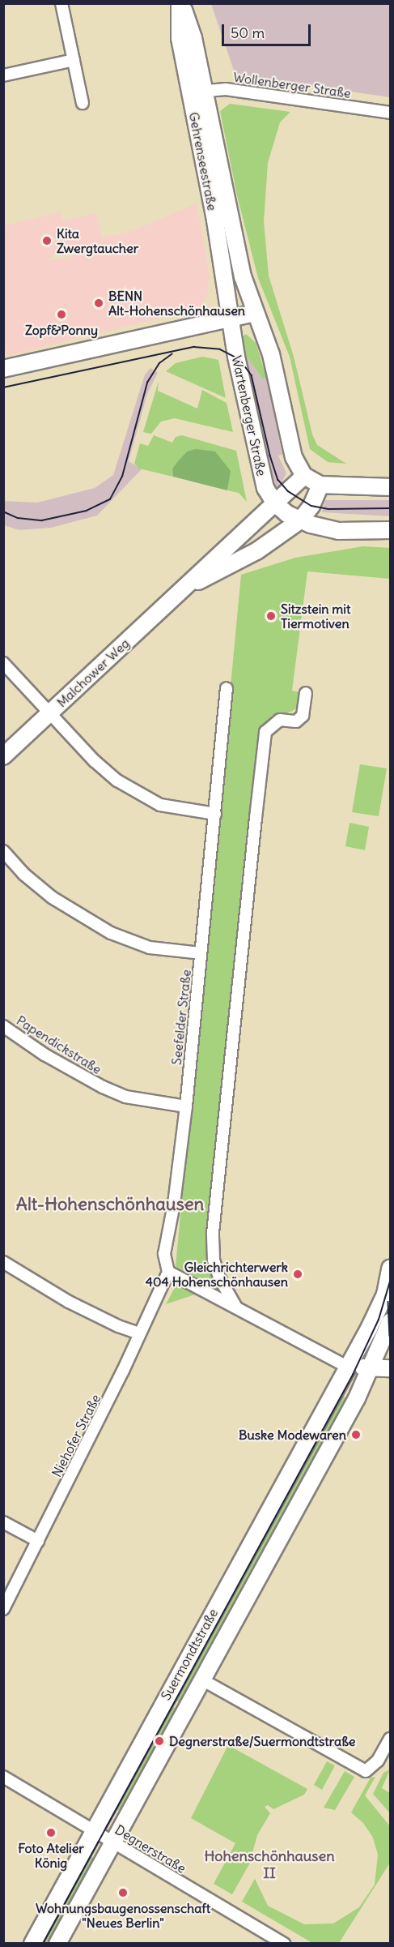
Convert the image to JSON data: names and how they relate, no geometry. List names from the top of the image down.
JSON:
{
  "streets": {
    "main road": [
      "Gehrenseestraße",
      "Wartenberger Straße",
      "Malchower Weg",
      "Suermondtstraße"
    ],
    "street": [
      "Wollenberger Straße",
      "Seefelder Straße",
      "Papendickstraße",
      "Niehofer Straße",
      "Degnerstraße"
    ]
  },
  "crossings": [
    ["Wollenberger Straße", "Gehrenseestraße"],
    ["Gehrenseestraße", "Wartenberger Straße"],
    ["Wartenberger Straße", "Malchower Weg"],
    ["Seefelder Straße", "Papendickstraße"],
    ["Seefelder Straße", "Niehofer Straße"],
    ["Suermondtstraße", "Degnerstraße"]
  ],
  "districts": ["Alt-Hohenschönhausen", "Hohenschönhausen II"],
  "places": [
    "Kita Zwergtaucher",
    "BENN Alt-Hohenschönhausen",
    "Zopf&Ponny",
    "Sitzstein mit Tiermotiven",
    "Gleichrichterwerk 404 Hohenschönhausen",
    "Buske Modewaren",
    "Degnerstraße/Suermondtstraße",
    "Foto Atelier König",
    "Wohnungsbaugenossenschaft \"Neues Berlin\""
  ],
  "scale_bar": "50 m"
}
